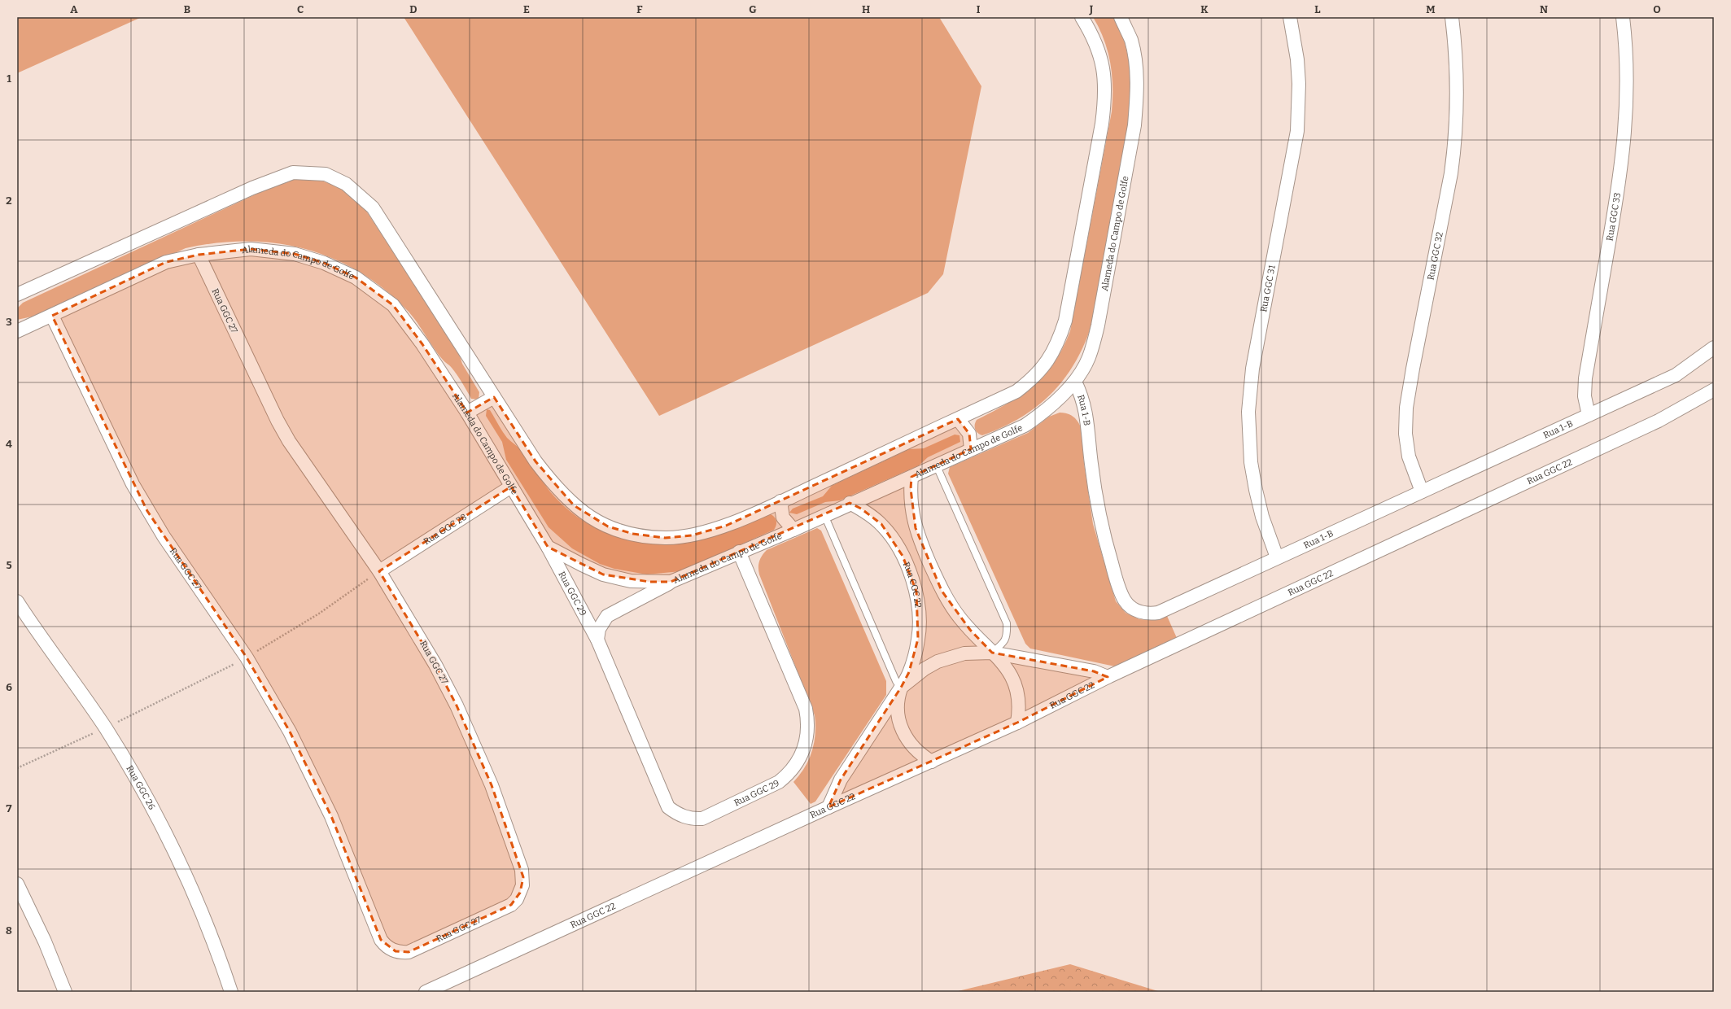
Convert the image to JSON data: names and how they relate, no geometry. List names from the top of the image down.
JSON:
{
  "streets": {
    "street": [
      "Rua GGC 33",
      "Alameda do Campo de Golfe",
      "Rua GGC 32",
      "Rua GGC 31",
      "Rua GGC 27",
      "Rua 1-B",
      "Rua GGC 22",
      "Rua GGC 28",
      "Rua CGC 22",
      "Rua GGC 29",
      "Rua GGC 26"
    ]
  },
  "crossings": [
    ["Rua GGC 33", "Rua 1-B"],
    ["Alameda do Campo de Golfe", "Rua GGC 27"],
    ["Alameda do Campo de Golfe", "Rua 1-B"],
    ["Alameda do Campo de Golfe", "Rua GGC 28"],
    ["Alameda do Campo de Golfe", "Rua CGC 22"],
    ["Alameda do Campo de Golfe", "Rua GGC 29"],
    ["Rua GGC 32", "Rua 1-B"],
    ["Rua GGC 31", "Rua 1-B"],
    ["Rua GGC 27", "Rua GGC 28"],
    ["Rua GGC 22", "Rua CGC 22"]
  ],
  "grid": {
    "columns": [
      "A",
      "B",
      "C",
      "D",
      "E",
      "F",
      "G",
      "H",
      "I",
      "J",
      "K",
      "L",
      "M",
      "N",
      "O"
    ],
    "rows": [
      "1",
      "2",
      "3",
      "4",
      "5",
      "6",
      "7",
      "8"
    ]
  }
}
